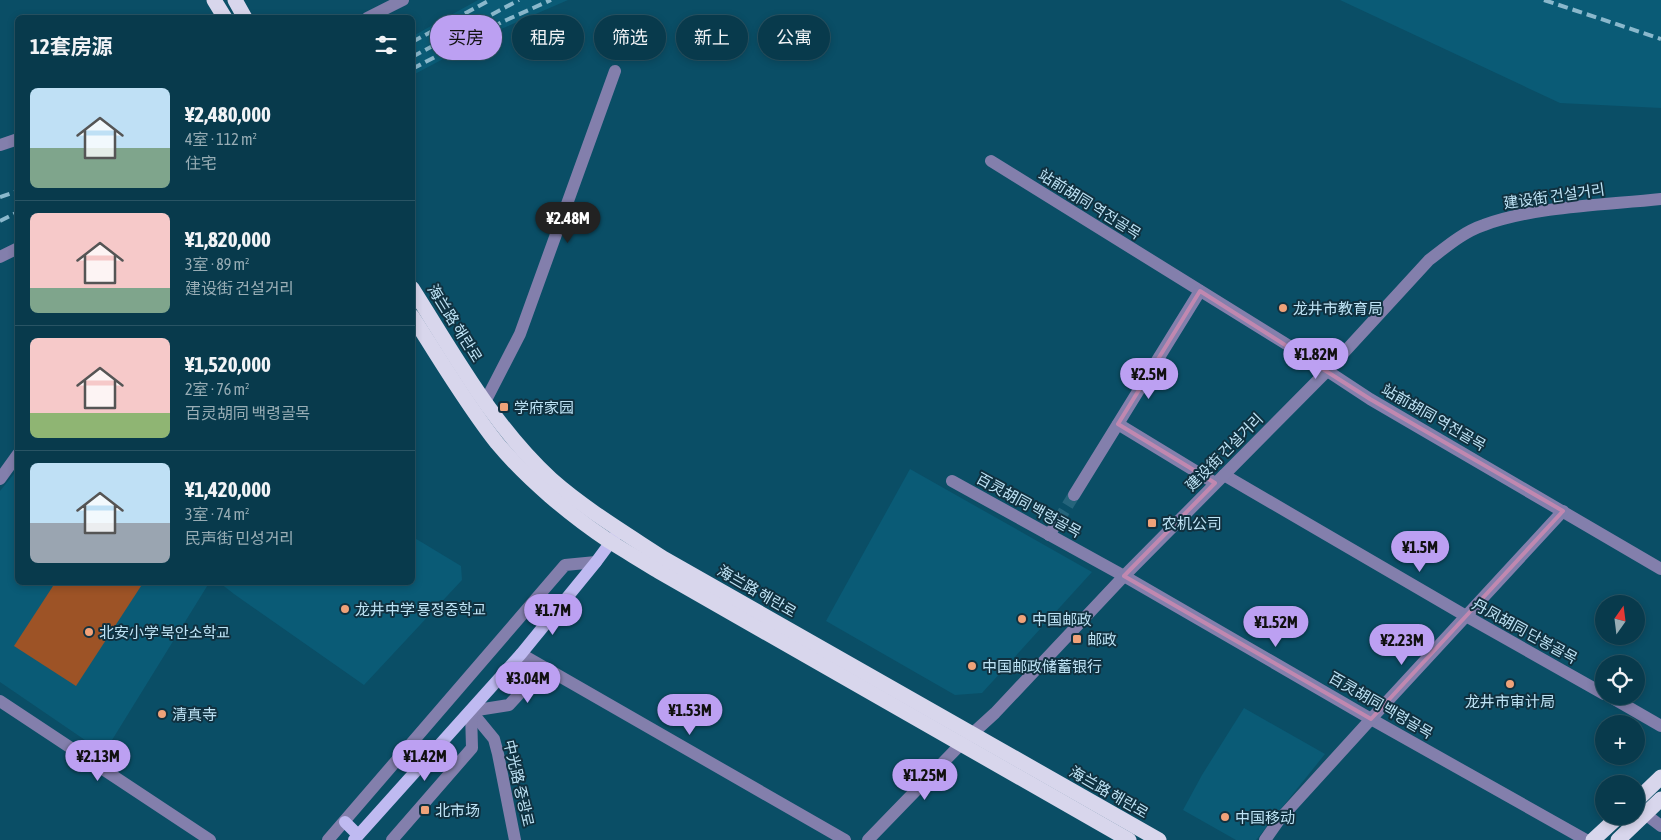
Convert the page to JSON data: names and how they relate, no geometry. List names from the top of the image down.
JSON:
{
  "streets": {
    "highway": ["海兰路 해란로"],
    "street": [
      "建设街 건설거리",
      "站前胡同 역전골목",
      "百灵胡同 백령골목",
      "丹凤胡同 단봉골목",
      "中光路 중광로"
    ]
  },
  "crossings": [
    ["建设街 건설거리", "站前胡同 역전골목"],
    ["建设街 건설거리", "海兰路 해란로"],
    ["建设街 건설거리", "百灵胡同 백령골목"],
    ["建设街 건설거리", "丹凤胡同 단봉골목"]
  ],
  "places": {
    "other": [
      "龙井市教育局",
      "龙井中学 룡정중학교",
      "中国邮政",
      "北安小学 북안소학교",
      "中国邮政储蓄银行",
      "龙井市审计局",
      "清真寺",
      "中国移动"
    ],
    "transit": [
      "学府家园",
      "农机公司",
      "邮政",
      "北市场"
    ]
  },
  "north": "top",
  "page": {
    "chip": [
      "买房",
      "租房",
      "筛选",
      "新上",
      "公寓"
    ],
    "heading": "12套房源",
    "list": [
      {
        "name": "¥2,480,000",
        "note": "4室 · 112 m² · 住宅"
      },
      {
        "name": "¥1,820,000",
        "note": "3室 · 89 m² · 建设街 건설거리"
      },
      {
        "name": "¥1,520,000",
        "note": "2室 · 76 m² · 百灵胡同 백령골목"
      },
      {
        "name": "¥1,420,000",
        "note": "3室 · 74 m² · 民声街 민성거리"
      }
    ],
    "price": [
      "¥2.48M",
      "¥1.82M",
      "¥2.5M",
      "¥1.5M",
      "¥1.7M",
      "¥1.52M",
      "¥2.23M",
      "¥3.04M",
      "¥1.53M",
      "¥2.13M",
      "¥1.42M",
      "¥1.25M"
    ],
    "map_buttons": ["+", "−"]
  }
}
